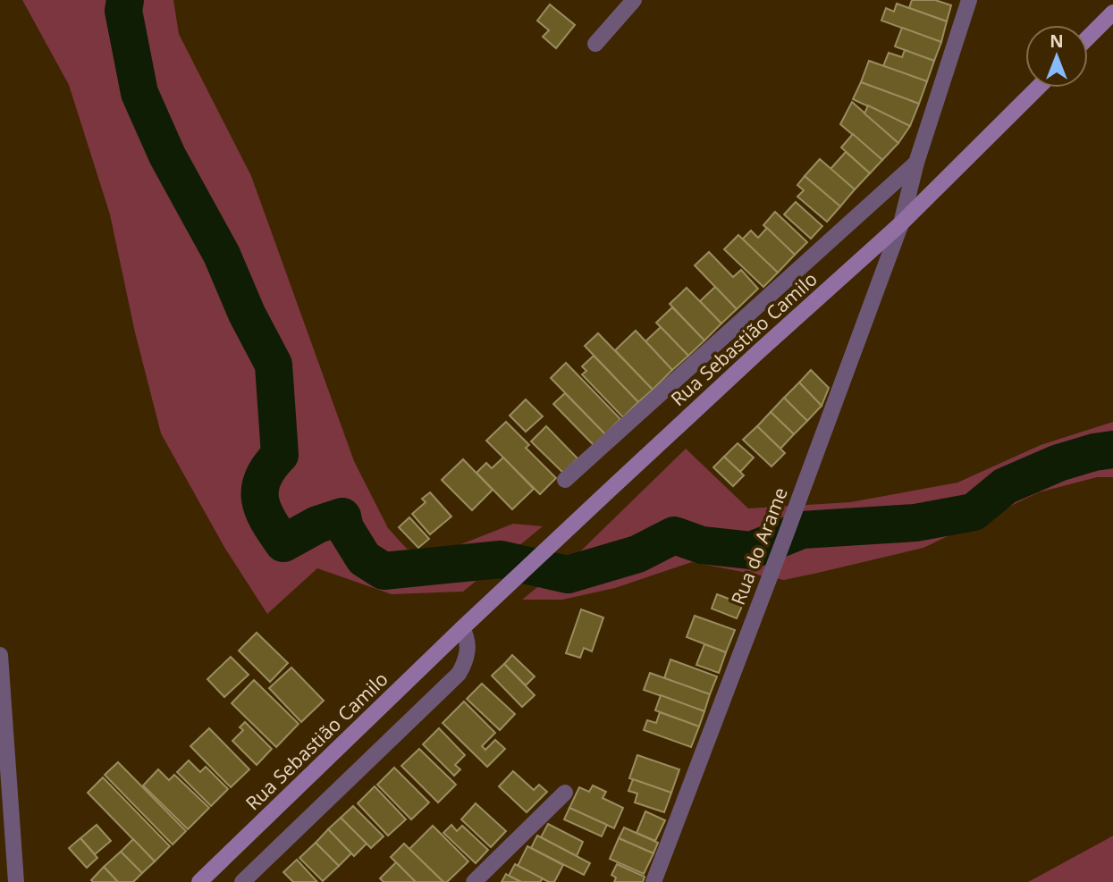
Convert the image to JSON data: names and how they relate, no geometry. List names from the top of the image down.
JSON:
{
  "streets": {
    "main road": ["Rua Sebastião Camilo"],
    "street": ["Rua do Arame"]
  },
  "crossings": [
    ["Rua Sebastião Camilo", "Rua do Arame"]
  ],
  "north": "top"
}
